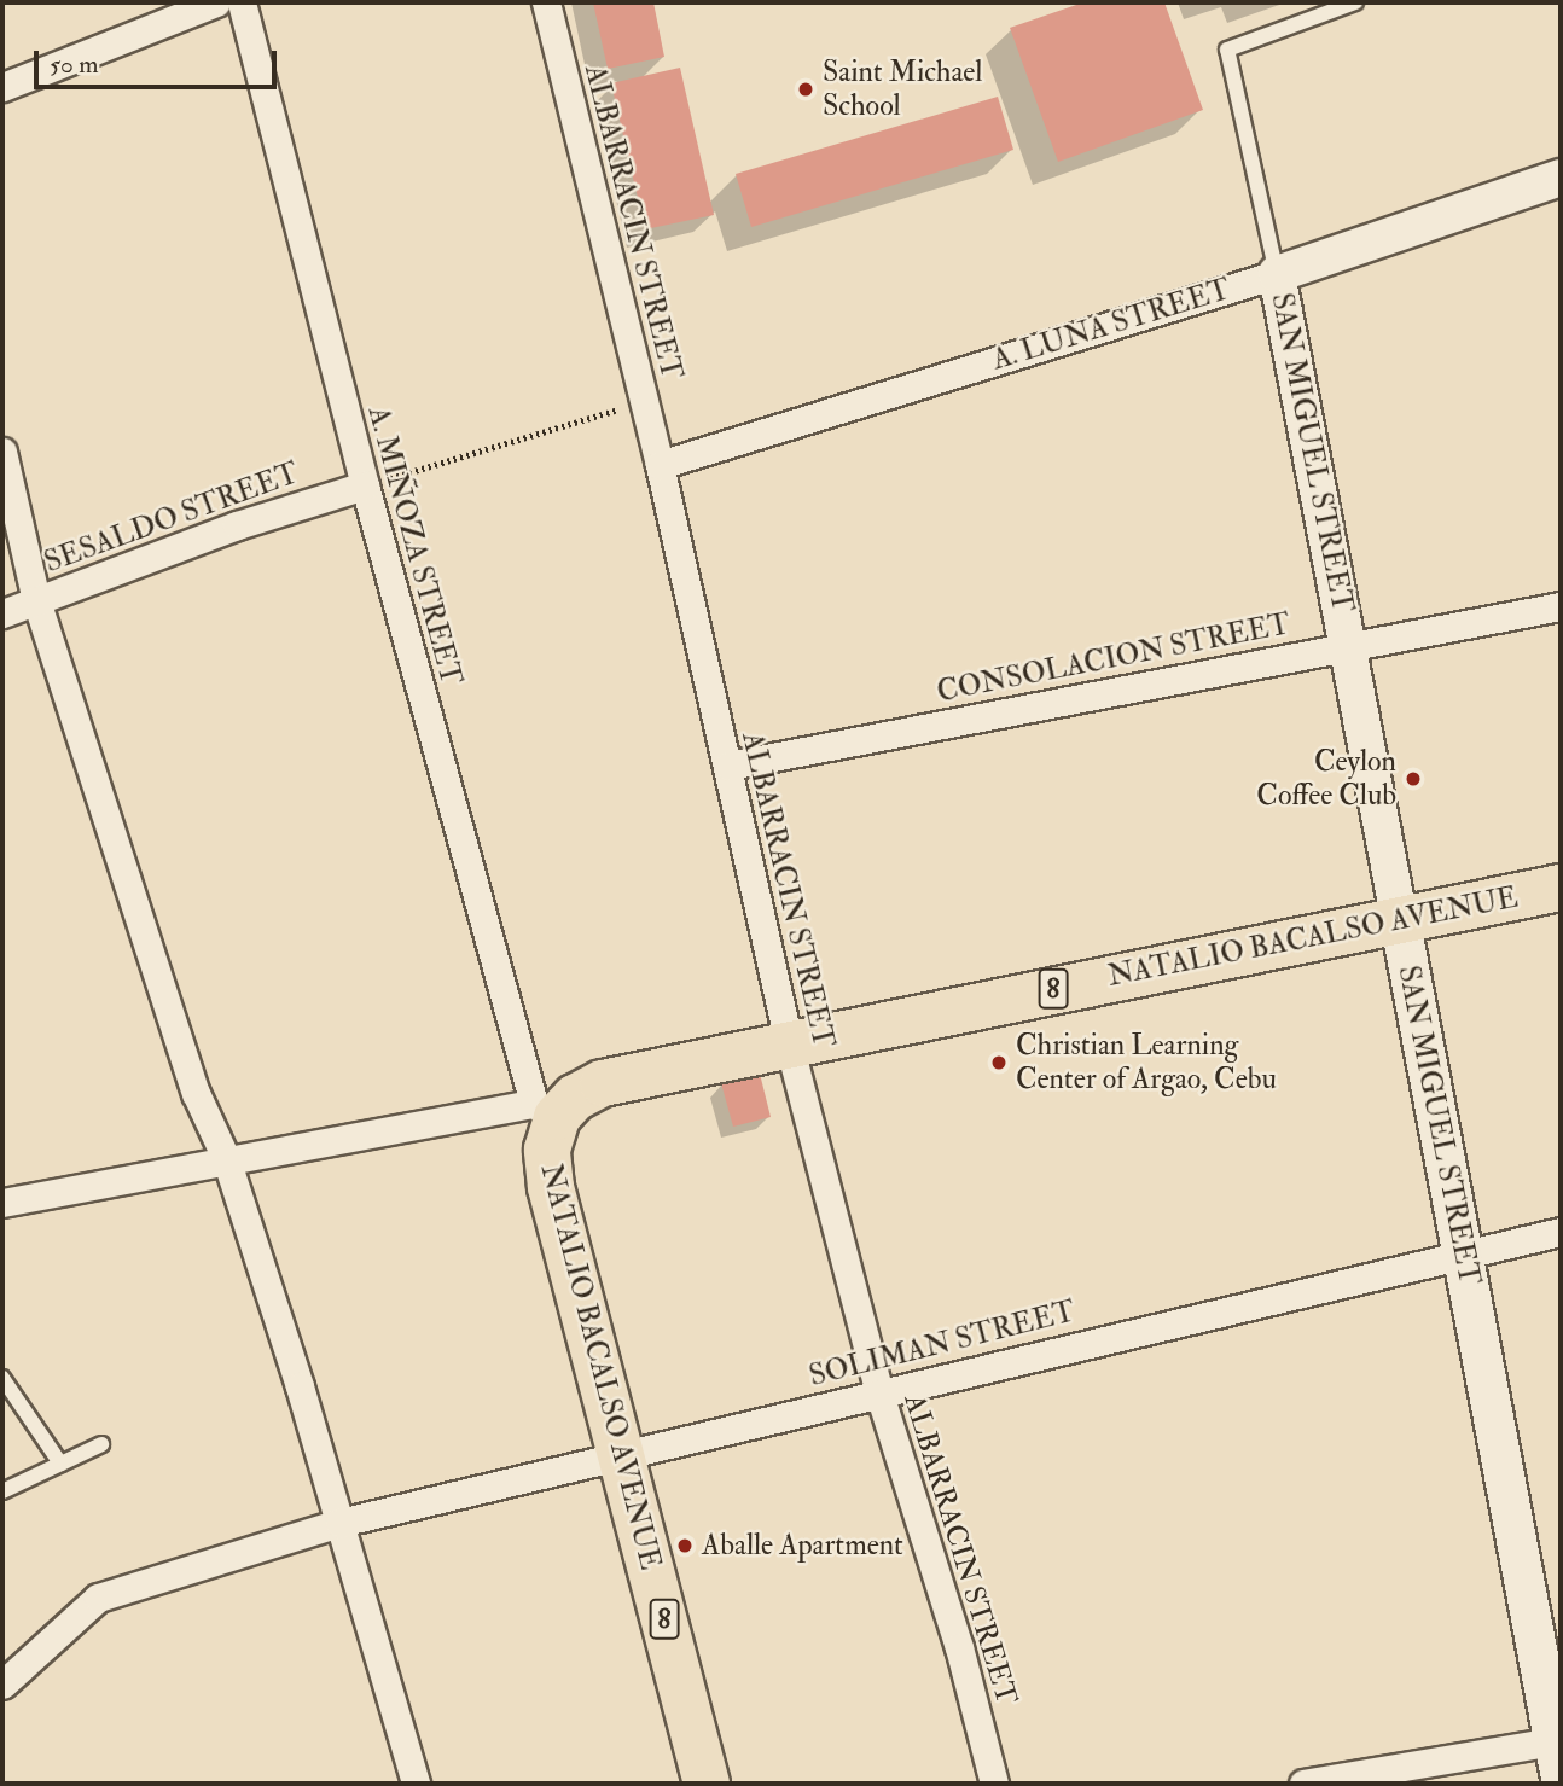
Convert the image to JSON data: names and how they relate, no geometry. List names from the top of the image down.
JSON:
{
  "streets": {
    "highway": ["NATALIO BACALSO AVENUE", "8"],
    "main road": ["SAN MIGUEL STREET"],
    "street": [
      "ALBARRACIN STREET",
      "A. LUNA STREET",
      "SESALDO STREET",
      "A. MIÑOZA STREET",
      "CONSOLACION STREET",
      "SOLIMAN STREET"
    ]
  },
  "crossings": [
    ["ALBARRACIN STREET", "A. LUNA STREET"],
    ["ALBARRACIN STREET", "CONSOLACION STREET"],
    ["ALBARRACIN STREET", "NATALIO BACALSO AVENUE"],
    ["ALBARRACIN STREET", "SOLIMAN STREET"],
    ["A. LUNA STREET", "SAN MIGUEL STREET"],
    ["SAN MIGUEL STREET", "CONSOLACION STREET"],
    ["SAN MIGUEL STREET", "NATALIO BACALSO AVENUE"],
    ["SAN MIGUEL STREET", "SOLIMAN STREET"],
    ["SESALDO STREET", "A. MIÑOZA STREET"],
    ["A. MIÑOZA STREET", "NATALIO BACALSO AVENUE"],
    ["NATALIO BACALSO AVENUE", "SOLIMAN STREET"]
  ],
  "places": [
    "Saint Michael School",
    "Ceylon Coffee Club",
    "Christian Learning Center of Argao, Cebu",
    "Aballe Apartment"
  ],
  "scale_bar": "50 m"
}
